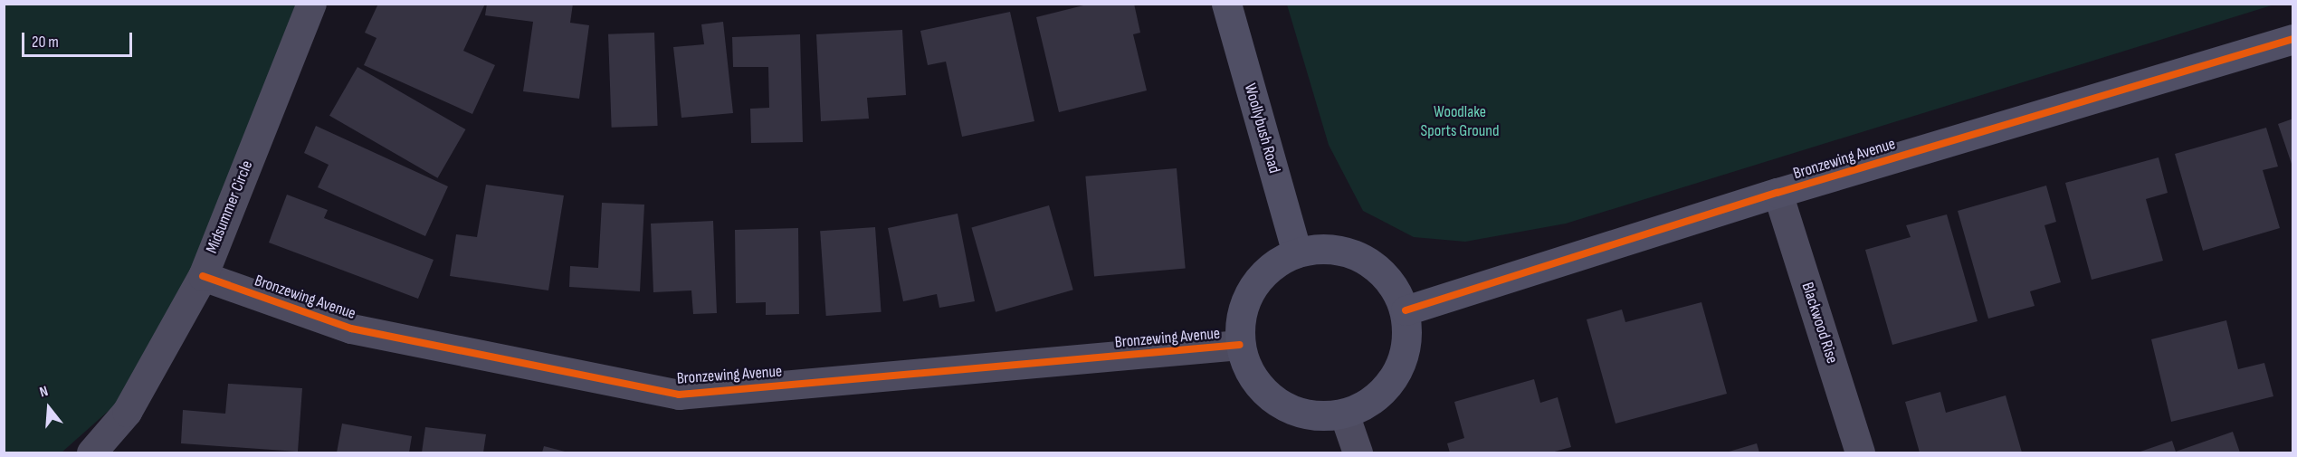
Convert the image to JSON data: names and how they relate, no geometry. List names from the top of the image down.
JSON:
{
  "streets": {
    "street": [
      "Woollybush Road",
      "Bronzewing Avenue",
      "Midsummer Circle",
      "Blackwood Rise"
    ]
  },
  "crossings": [
    ["Woollybush Road", "Bronzewing Avenue"],
    ["Bronzewing Avenue", "Midsummer Circle"],
    ["Bronzewing Avenue", "Blackwood Rise"]
  ],
  "parks": ["Woodlake Sports Ground"],
  "scale_bar": "20 m",
  "north": "top"
}
